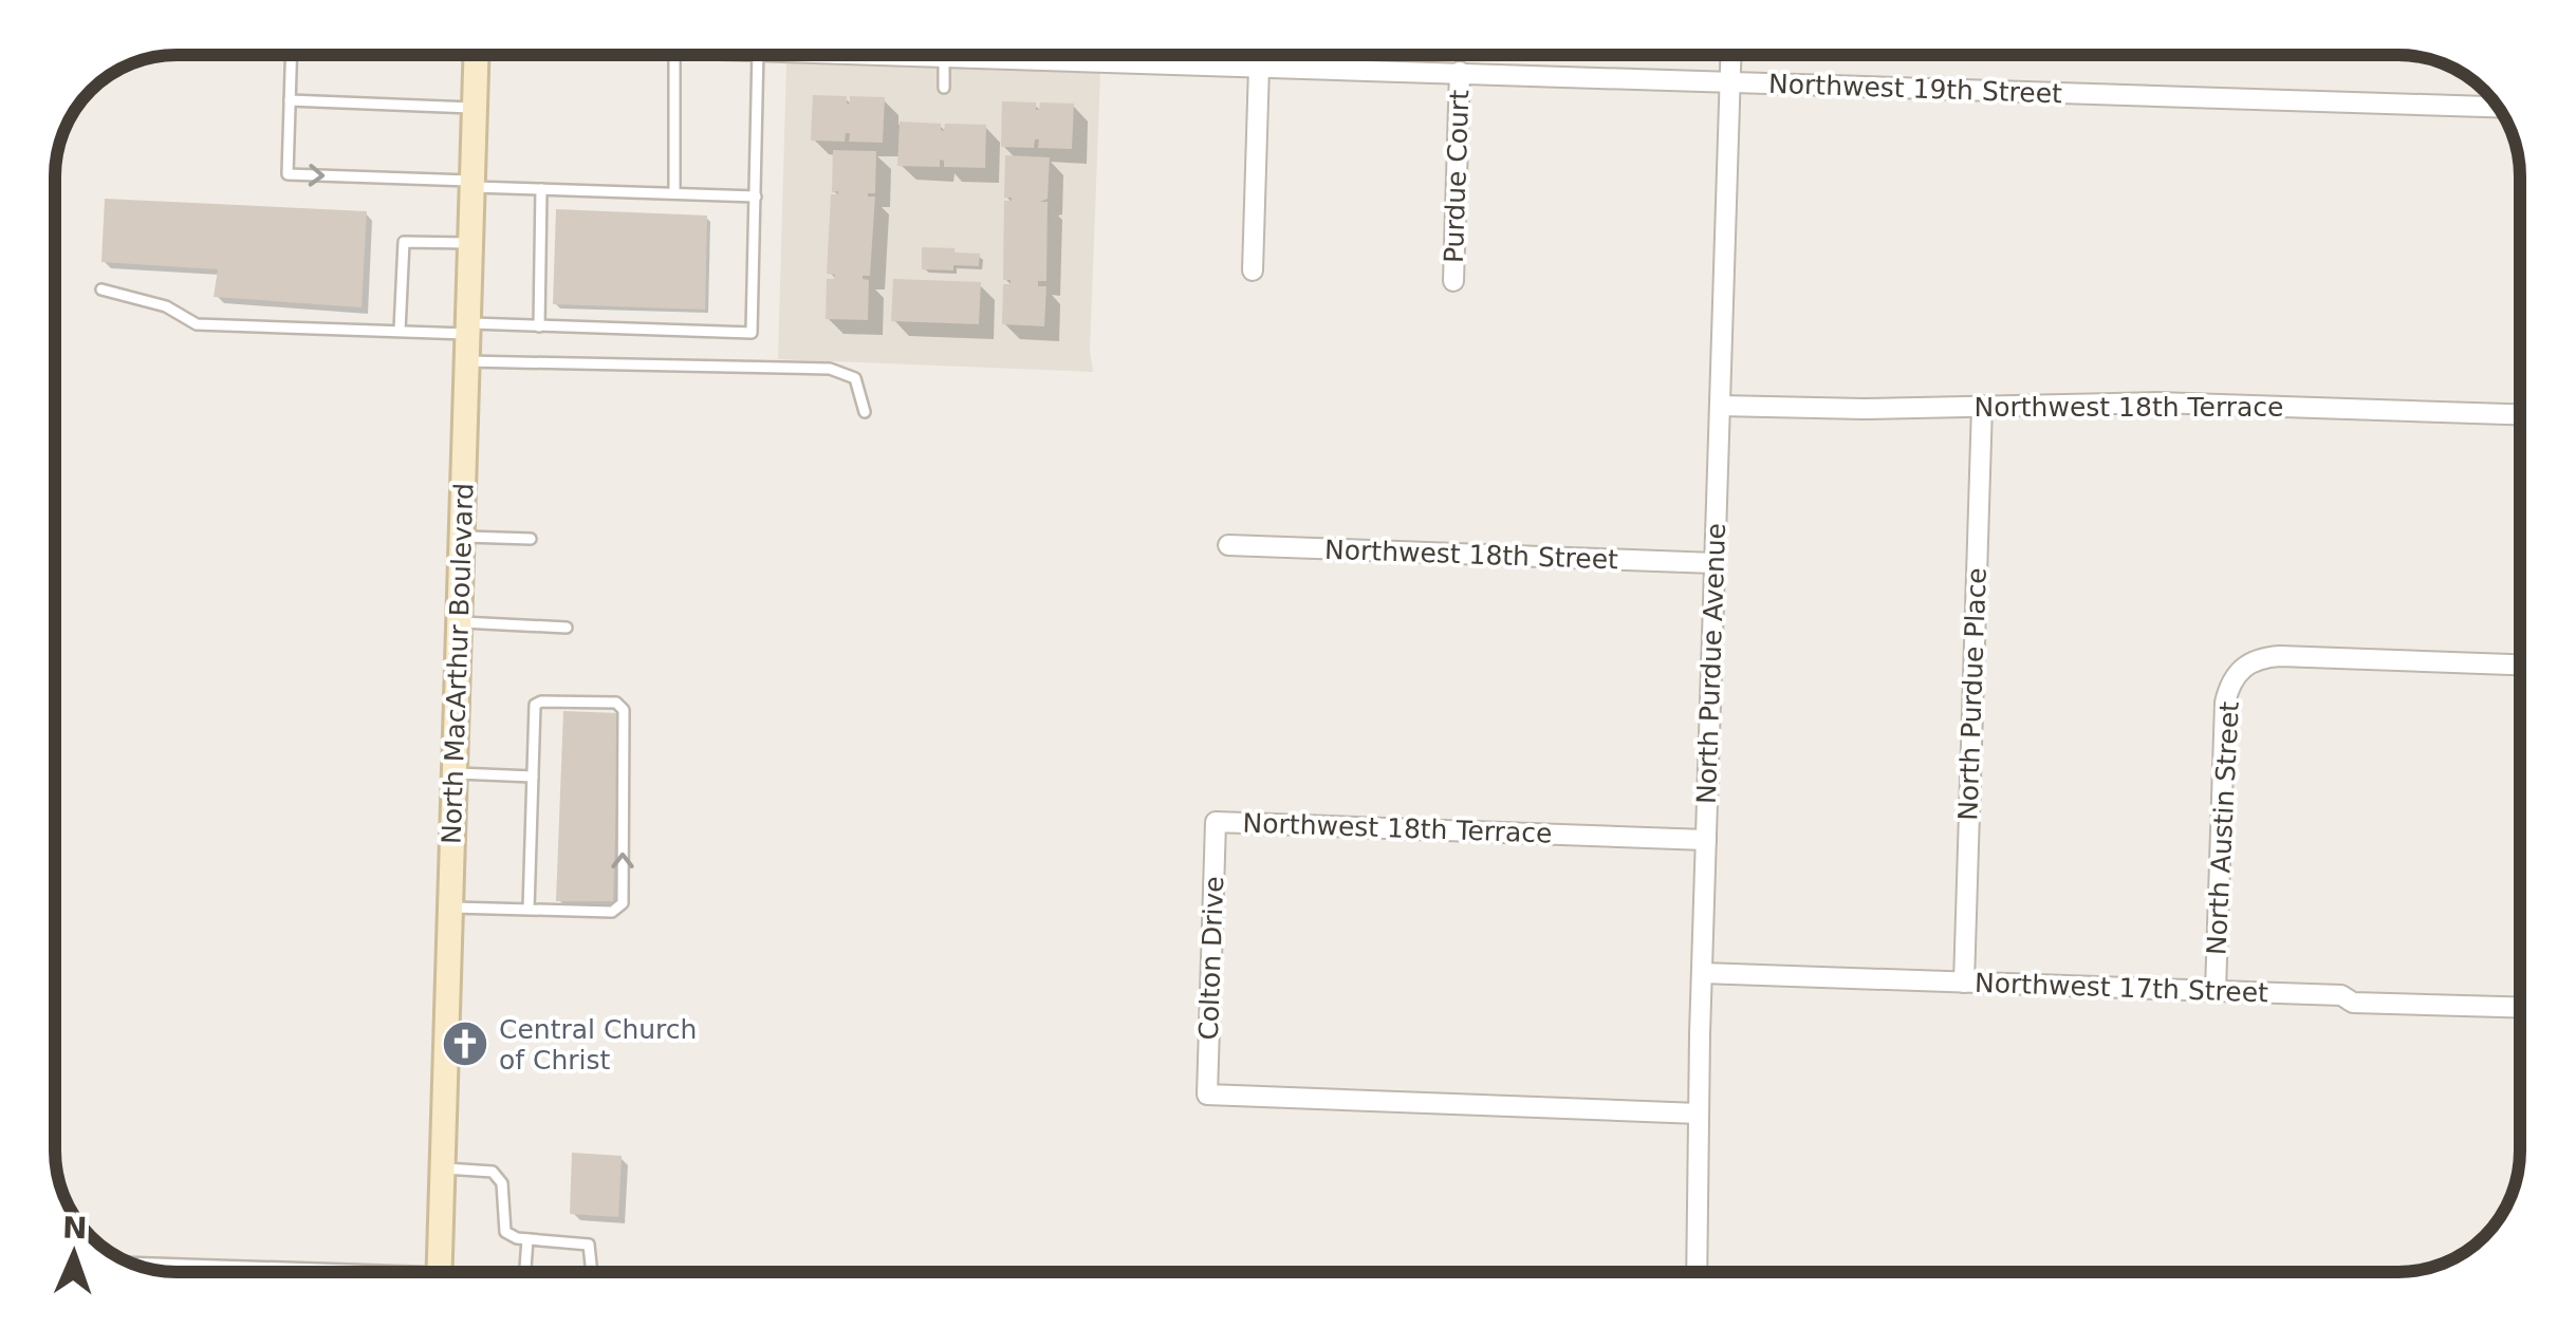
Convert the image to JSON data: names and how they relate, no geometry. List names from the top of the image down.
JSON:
{
  "streets": {
    "main road": ["North MacArthur Boulevard"],
    "street": [
      "Northwest 19th Street",
      "Purdue Court",
      "Northwest 18th Terrace",
      "Northwest 18th Street",
      "North Purdue Avenue",
      "North Purdue Place",
      "North Austin Street",
      "Colton Drive",
      "Northwest 17th Street"
    ]
  },
  "crossings": [
    ["Northwest 19th Street", "Purdue Court"],
    ["Northwest 19th Street", "North Purdue Avenue"],
    ["Northwest 18th Terrace", "North Purdue Avenue"],
    ["Northwest 18th Terrace", "North Purdue Place"],
    ["Northwest 18th Terrace", "Colton Drive"],
    ["Northwest 18th Street", "North Purdue Avenue"],
    ["North Purdue Avenue", "Colton Drive"],
    ["North Purdue Avenue", "Northwest 17th Street"],
    ["North Purdue Place", "Northwest 17th Street"],
    ["North Austin Street", "Northwest 17th Street"]
  ],
  "places": {
    "church": ["Central Church of Christ"]
  },
  "north": "top"
}
